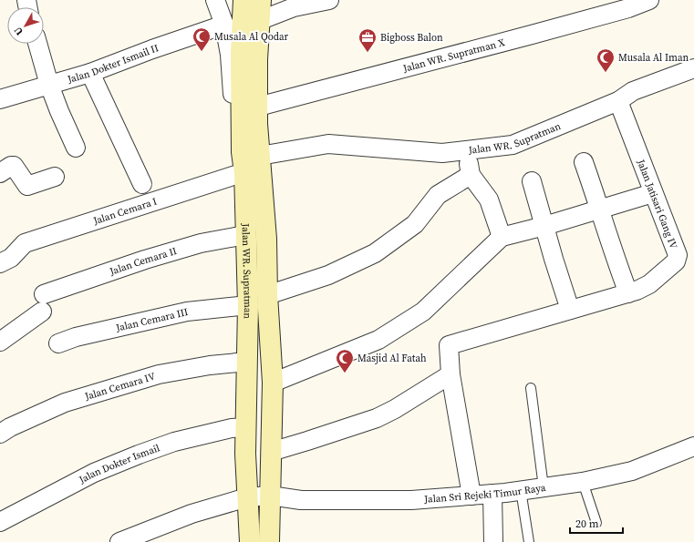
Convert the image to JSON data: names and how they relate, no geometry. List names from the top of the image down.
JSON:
{
  "streets": {
    "main road": ["Jalan WR. Supratman"],
    "street": [
      "Jalan WR. Supratman X",
      "Jalan Dokter Ismail II",
      "Jalan Jatisari Gang IV",
      "Jalan Cemara I",
      "Jalan Cemara II",
      "Jalan Cemara III",
      "Jalan Cemara IV",
      "Jalan Dokter Ismail",
      "Jalan Sri Rejeki Timur Raya"
    ]
  },
  "crossings": [
    ["Jalan WR. Supratman X", "Jalan WR. Supratman"],
    ["Jalan WR. Supratman", "Jalan Jatisari Gang IV"],
    ["Jalan WR. Supratman", "Jalan Cemara I"],
    ["Jalan WR. Supratman", "Jalan Cemara II"],
    ["Jalan WR. Supratman", "Jalan Cemara III"],
    ["Jalan WR. Supratman", "Jalan Cemara IV"],
    ["Jalan WR. Supratman", "Jalan Dokter Ismail"],
    ["Jalan WR. Supratman", "Jalan Sri Rejeki Timur Raya"]
  ],
  "places": {
    "mosque": ["Musala Al Qodar", "Musala Al Iman", "Masjid Al Fatah"],
    "office": ["Bigboss Balon"]
  },
  "scale_bar": "20 m",
  "north": "bottom left"
}
